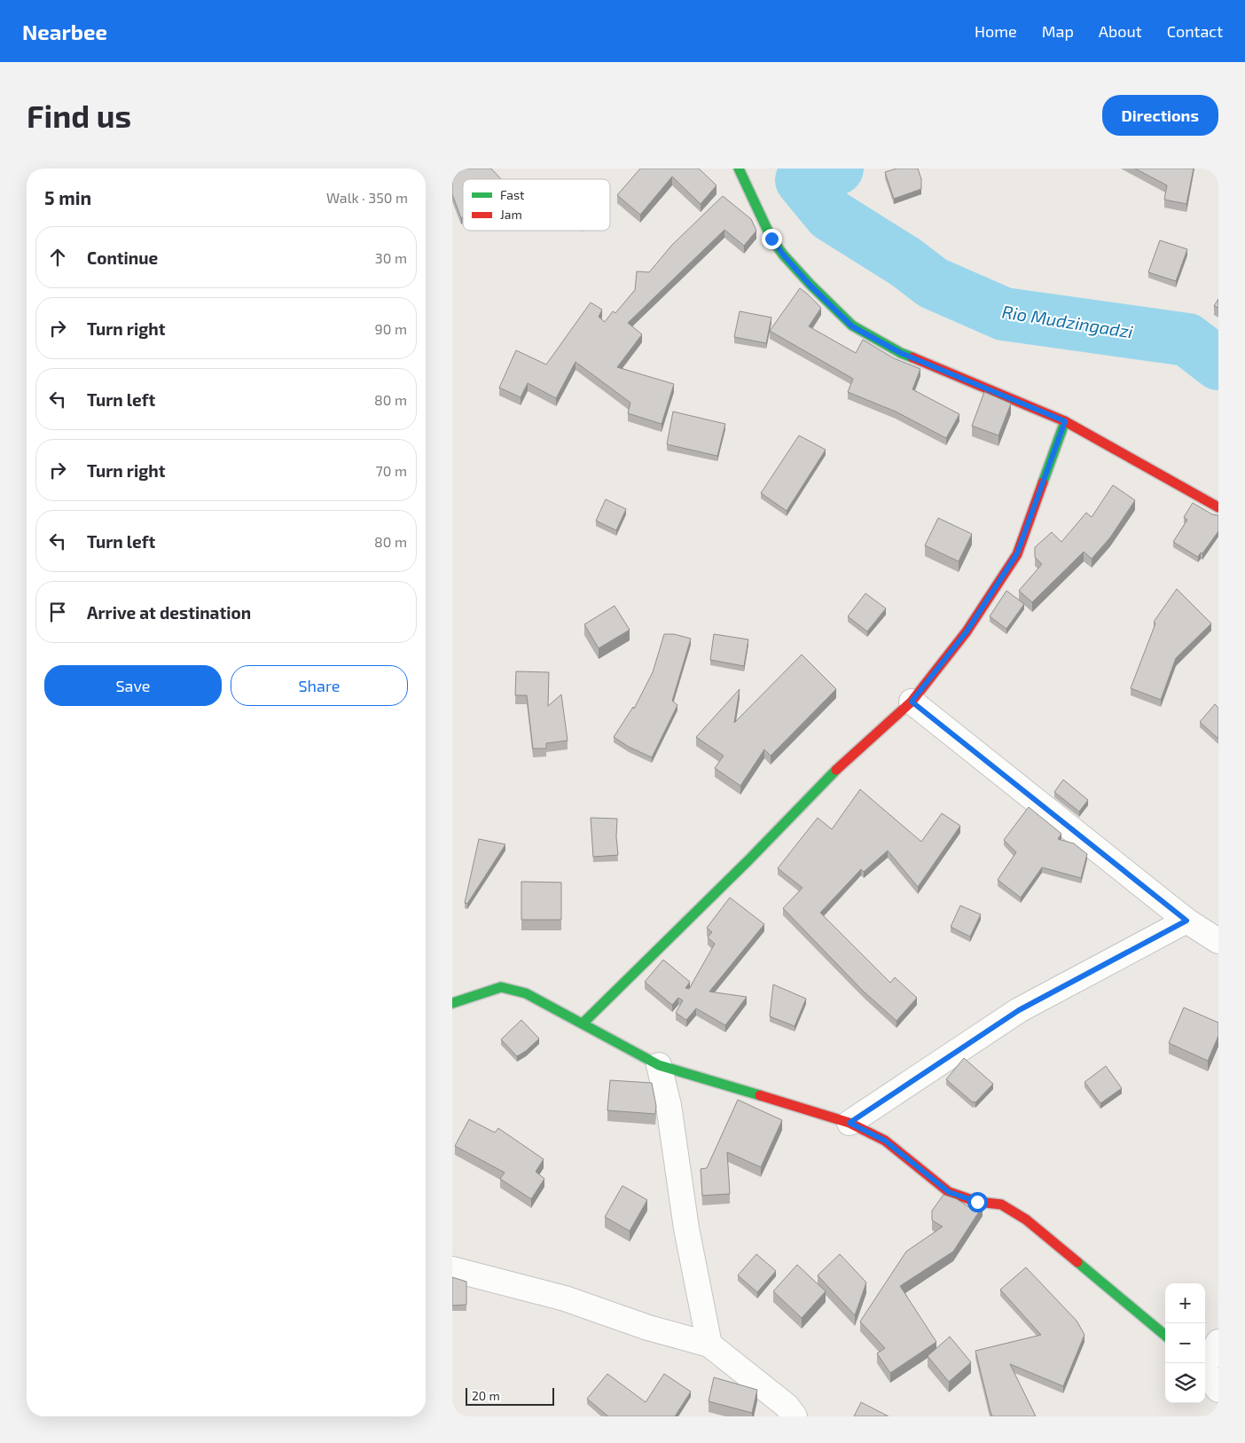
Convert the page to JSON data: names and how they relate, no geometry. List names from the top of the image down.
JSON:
{
  "water": ["Rio Mudzingadzi"],
  "legend": ["Fast", "Jam"],
  "scale_bar": "20 m",
  "page": {
    "header": "Nearbee",
    "nav": [
      "Home",
      "Map",
      "About",
      "Contact"
    ],
    "buttons": [
      "Directions",
      ["Save", "Share"]
    ],
    "title": "Find us",
    "heading": ["5 min", "Walk · 350 m"],
    "list": [
      ["Continue", "30 m"],
      ["Turn right", "90 m"],
      ["Turn left", "80 m"],
      ["Turn right", "70 m"],
      ["Turn left", "80 m"],
      "Arrive at destination"
    ],
    "map_buttons": ["+", "−"],
    "scale": "20 m"
  }
}
